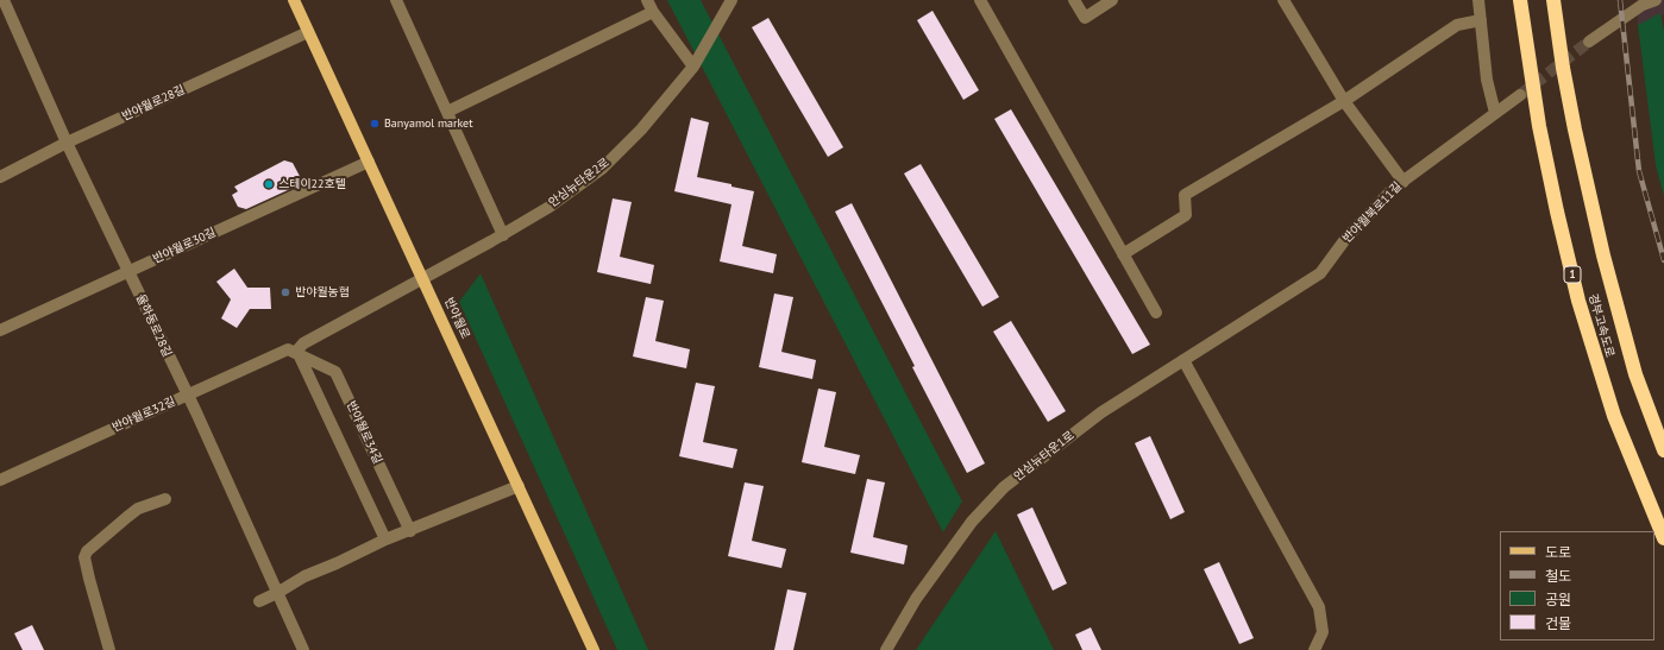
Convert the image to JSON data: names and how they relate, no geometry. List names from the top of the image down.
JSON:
{
  "streets": {
    "highway": ["1", "경부고속도로"],
    "main road": ["반야월로"],
    "street": [
      "반야월로28길",
      "안심뉴타운2로",
      "반야월북로11길",
      "반야월로30길",
      "율하동로28길",
      "반야월로32길",
      "반야월로34길",
      "안심뉴타운1로"
    ]
  },
  "crossings": [
    ["반야월로28길", "반야월로"],
    ["반야월로28길", "율하동로28길"],
    ["안심뉴타운2로", "반야월로"],
    ["안심뉴타운2로", "반야월로32길"],
    ["반야월북로11길", "안심뉴타운1로"],
    ["반야월로30길", "반야월로"],
    ["반야월로30길", "율하동로28길"],
    ["반야월로", "반야월로32길"],
    ["율하동로28길", "반야월로32길"],
    ["반야월로32길", "반야월로34길"]
  ],
  "places": ["Banyamol market", "스테이22호텔", "반야월농협"],
  "legend": [
    "도로",
    "철도",
    "공원",
    "건물"
  ]
}
